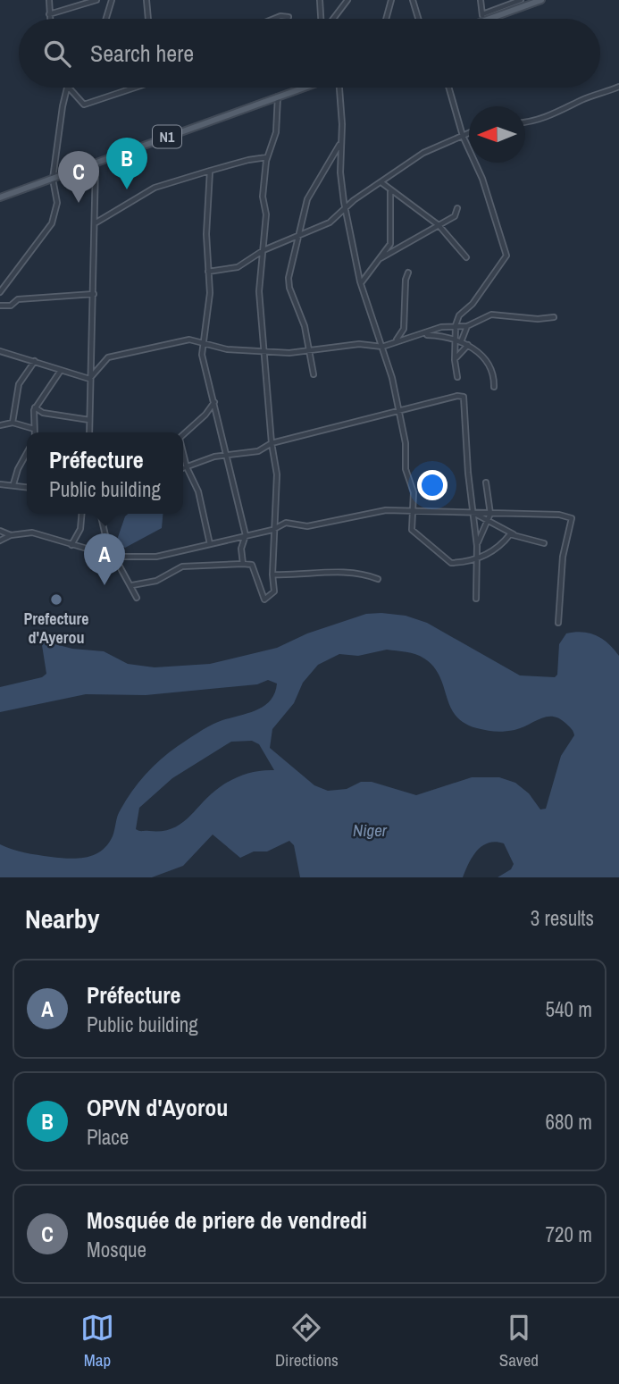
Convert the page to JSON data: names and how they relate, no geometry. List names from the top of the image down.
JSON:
{
  "streets": {
    "main road": ["N1"]
  },
  "water": ["Niger"],
  "places": ["Prefecture d'Ayerou"],
  "north": "left",
  "page": {
    "search": "Search here",
    "pins": ["B", "C", "A"],
    "popup": ["Préfecture", "Public building"],
    "heading": ["Nearby", "3 results"],
    "list": [
      {
        "mark": "A",
        "name": "Préfecture",
        "note": "Public building",
        "value": "540 m"
      },
      {
        "mark": "B",
        "name": "OPVN d'Ayorou",
        "note": "Place",
        "value": "680 m"
      },
      {
        "mark": "C",
        "name": "Mosquée de priere de vendredi",
        "note": "Mosque",
        "value": "720 m"
      }
    ],
    "nav": ["Map", "Directions", "Saved"]
  }
}
